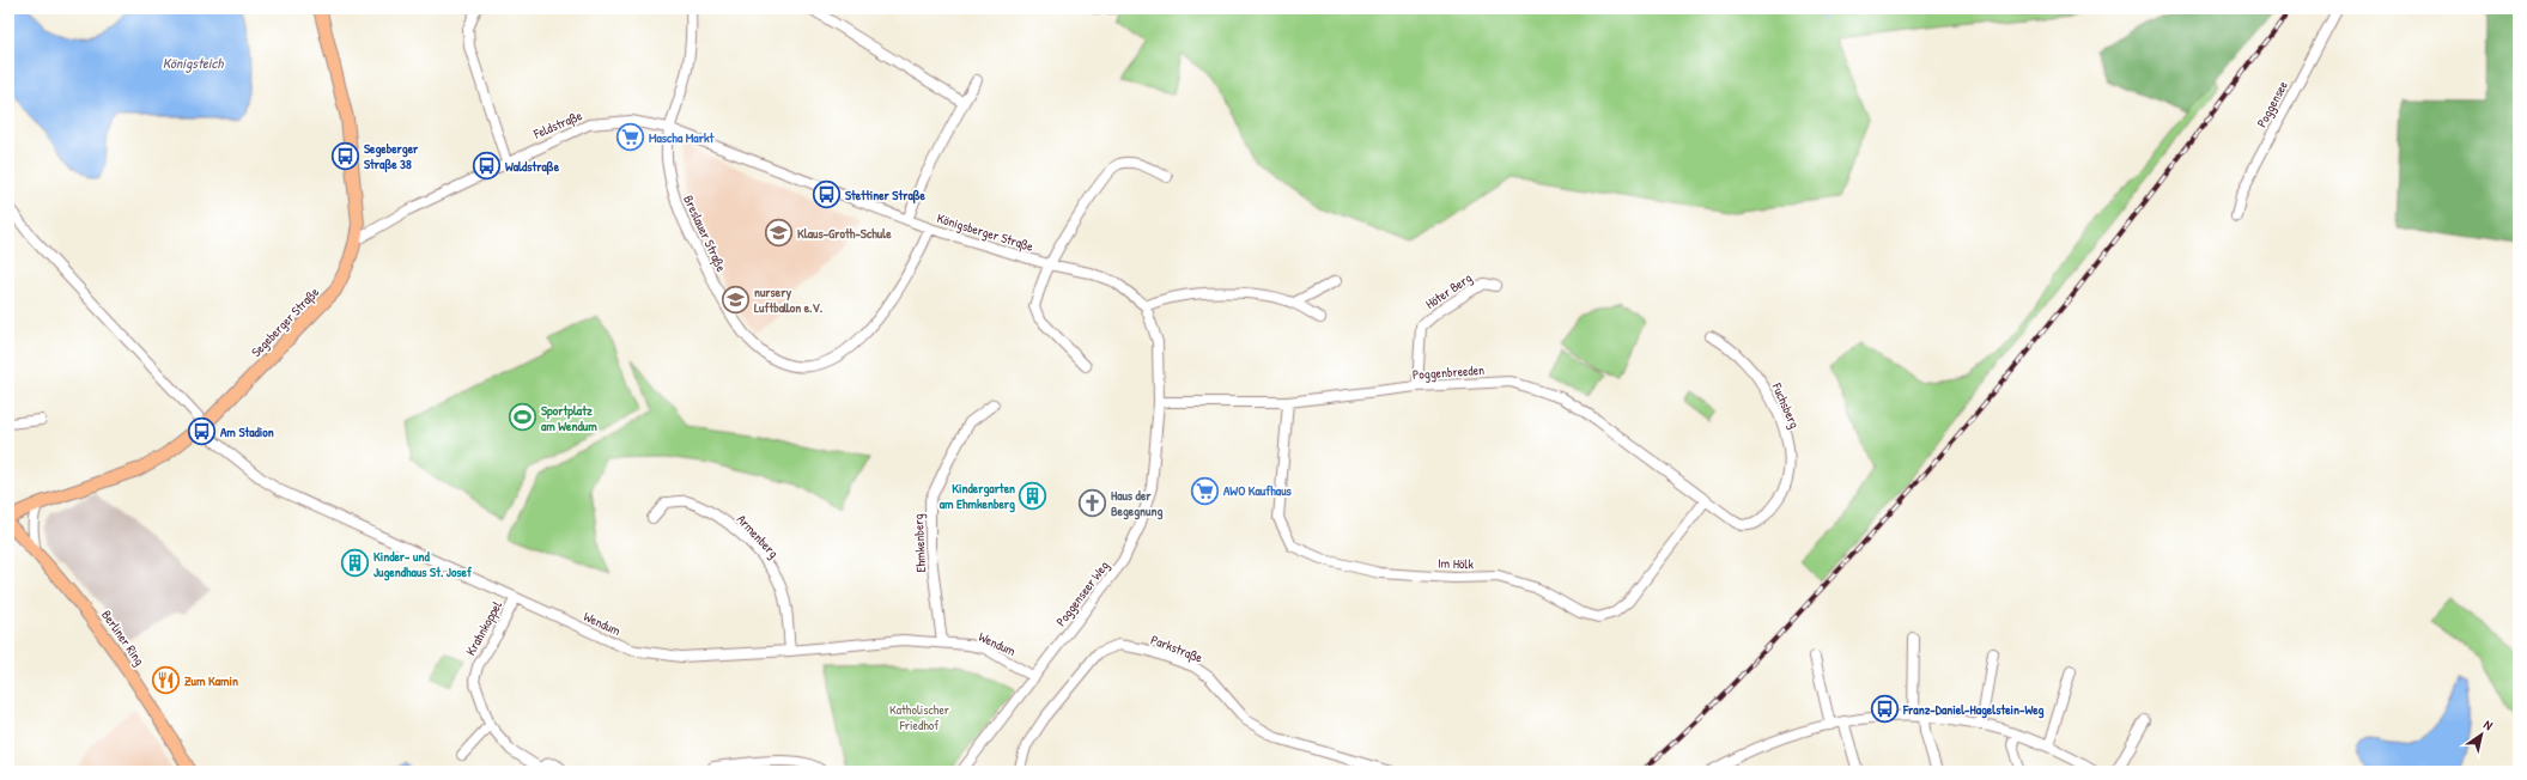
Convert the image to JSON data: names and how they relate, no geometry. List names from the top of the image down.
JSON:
{
  "streets": {
    "main road": ["Segeberger Straße", "Berliner Ring"],
    "street": [
      "Poggensee",
      "Feldstraße",
      "Königsberger Straße",
      "Breslauer Straße",
      "Höter Berg",
      "Poggenbreeden",
      "Fuchsberg",
      "Armenberg",
      "Ehmkenberg",
      "Im Hölk",
      "Poggenseer Weg",
      "Wendum",
      "Krahnkoppel",
      "Parkstraße"
    ]
  },
  "crossings": [
    ["Feldstraße", "Königsberger Straße"],
    ["Feldstraße", "Breslauer Straße"],
    ["Feldstraße", "Segeberger Straße"],
    ["Königsberger Straße", "Breslauer Straße"],
    ["Höter Berg", "Poggenbreeden"],
    ["Segeberger Straße", "Wendum"],
    ["Poggenbreeden", "Fuchsberg"],
    ["Poggenbreeden", "Im Hölk"],
    ["Poggenbreeden", "Poggenseer Weg"],
    ["Fuchsberg", "Im Hölk"],
    ["Armenberg", "Wendum"],
    ["Ehmkenberg", "Wendum"],
    ["Poggenseer Weg", "Wendum"],
    ["Wendum", "Krahnkoppel"]
  ],
  "water": ["Königsteich"],
  "parks": ["Katholischer Friedhof"],
  "places": {
    "supermarket": ["Mascha Markt", "AWO Kaufhaus"],
    "bus stop": [
      "Segeberger Straße 38",
      "Waldstraße",
      "Stettiner Straße",
      "Am Stadion",
      "Franz-Daniel-Hagelstein-Weg"
    ],
    "school or university": ["Klaus-Groth-Schule", "nursery Luftballon e.V."],
    "sports": ["Sportplatz am Wendum"],
    "building": ["Kindergarten am Ehmkenberg", "Kinder- und Jugendhaus St. Josef"],
    "church": ["Haus der Begegnung"],
    "restaurant": ["Zum Kamin"]
  },
  "north": "top right"
}
